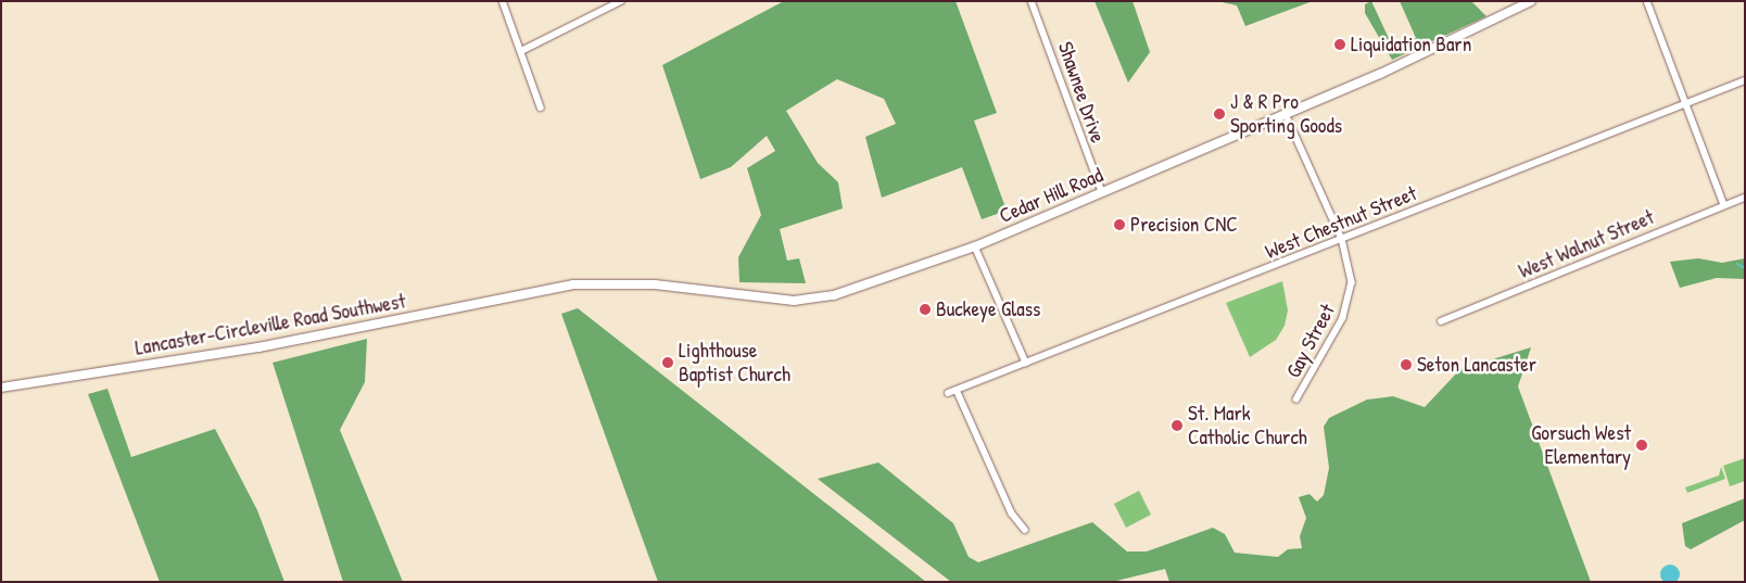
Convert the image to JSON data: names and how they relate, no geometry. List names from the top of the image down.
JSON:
{
  "streets": {
    "main road": ["Cedar Hill Road", "Lancaster-Circleville Road Southwest"],
    "street": [
      "Shawnee Drive",
      "West Chestnut Street",
      "West Walnut Street",
      "Gay Street"
    ]
  },
  "crossings": [
    ["Shawnee Drive", "Cedar Hill Road"],
    ["Cedar Hill Road", "Lancaster-Circleville Road Southwest"],
    ["Cedar Hill Road", "Gay Street"],
    ["West Chestnut Street", "Gay Street"]
  ],
  "places": [
    "Liquidation Barn",
    "J & R Pro Sporting Goods",
    "Precision CNC",
    "Buckeye Glass",
    "Lighthouse Baptist Church",
    "Seton Lancaster",
    "St. Mark Catholic Church",
    "Gorsuch West Elementary"
  ]
}
